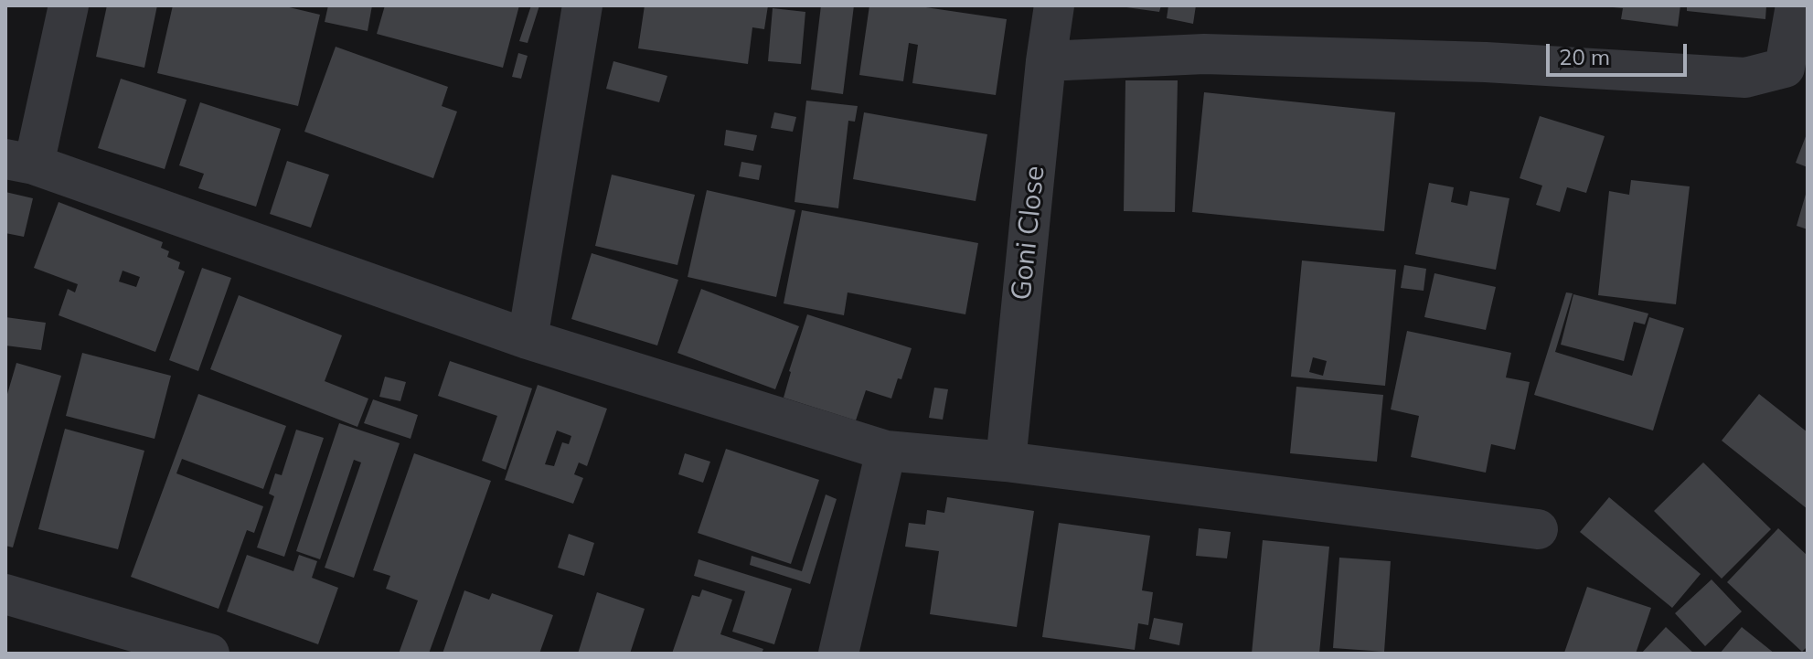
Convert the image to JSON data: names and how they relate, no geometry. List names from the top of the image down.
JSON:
{
  "streets": {
    "street": ["Goni Close"]
  },
  "scale_bar": "20 m"
}
